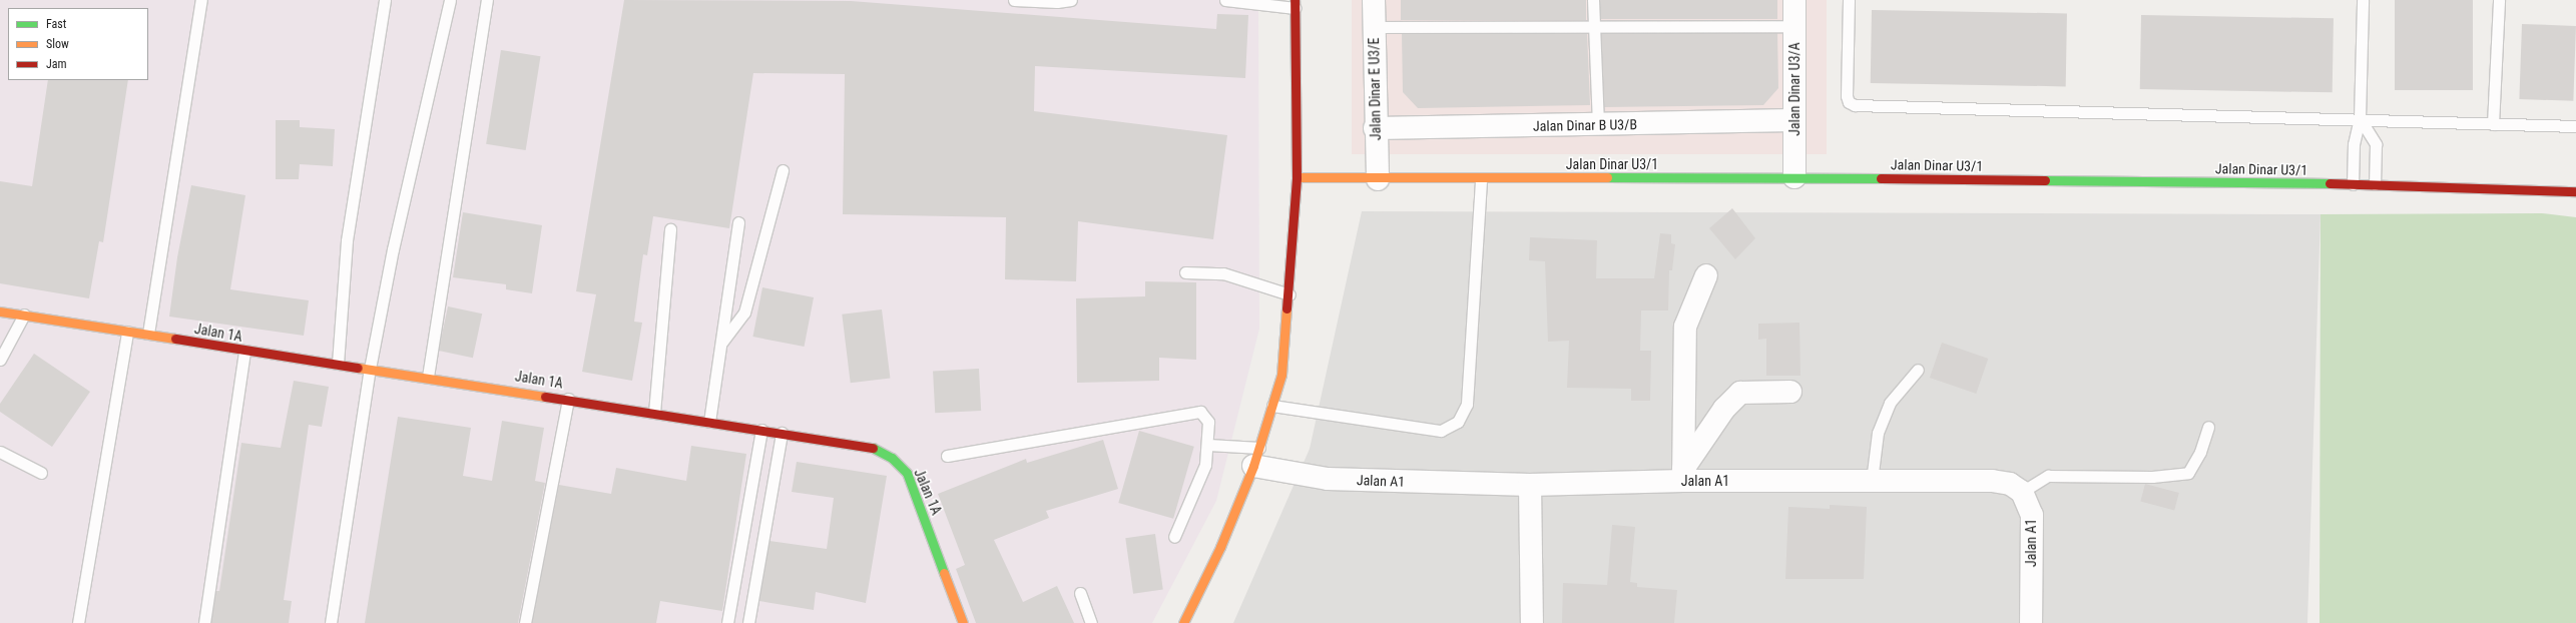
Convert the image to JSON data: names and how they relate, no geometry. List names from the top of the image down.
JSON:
{
  "streets": {
    "street": [
      "Jalan Dinar E U3/E",
      "Jalan Dinar U3/A",
      "Jalan Dinar B U3/B",
      "Jalan Dinar U3/1",
      "Jalan 1A",
      "Jalan A1"
    ]
  },
  "crossings": [
    ["Jalan Dinar E U3/E", "Jalan Dinar B U3/B"],
    ["Jalan Dinar E U3/E", "Jalan Dinar U3/1"],
    ["Jalan Dinar U3/A", "Jalan Dinar B U3/B"],
    ["Jalan Dinar U3/A", "Jalan Dinar U3/1"]
  ],
  "legend": ["Fast", "Slow", "Jam"]
}
